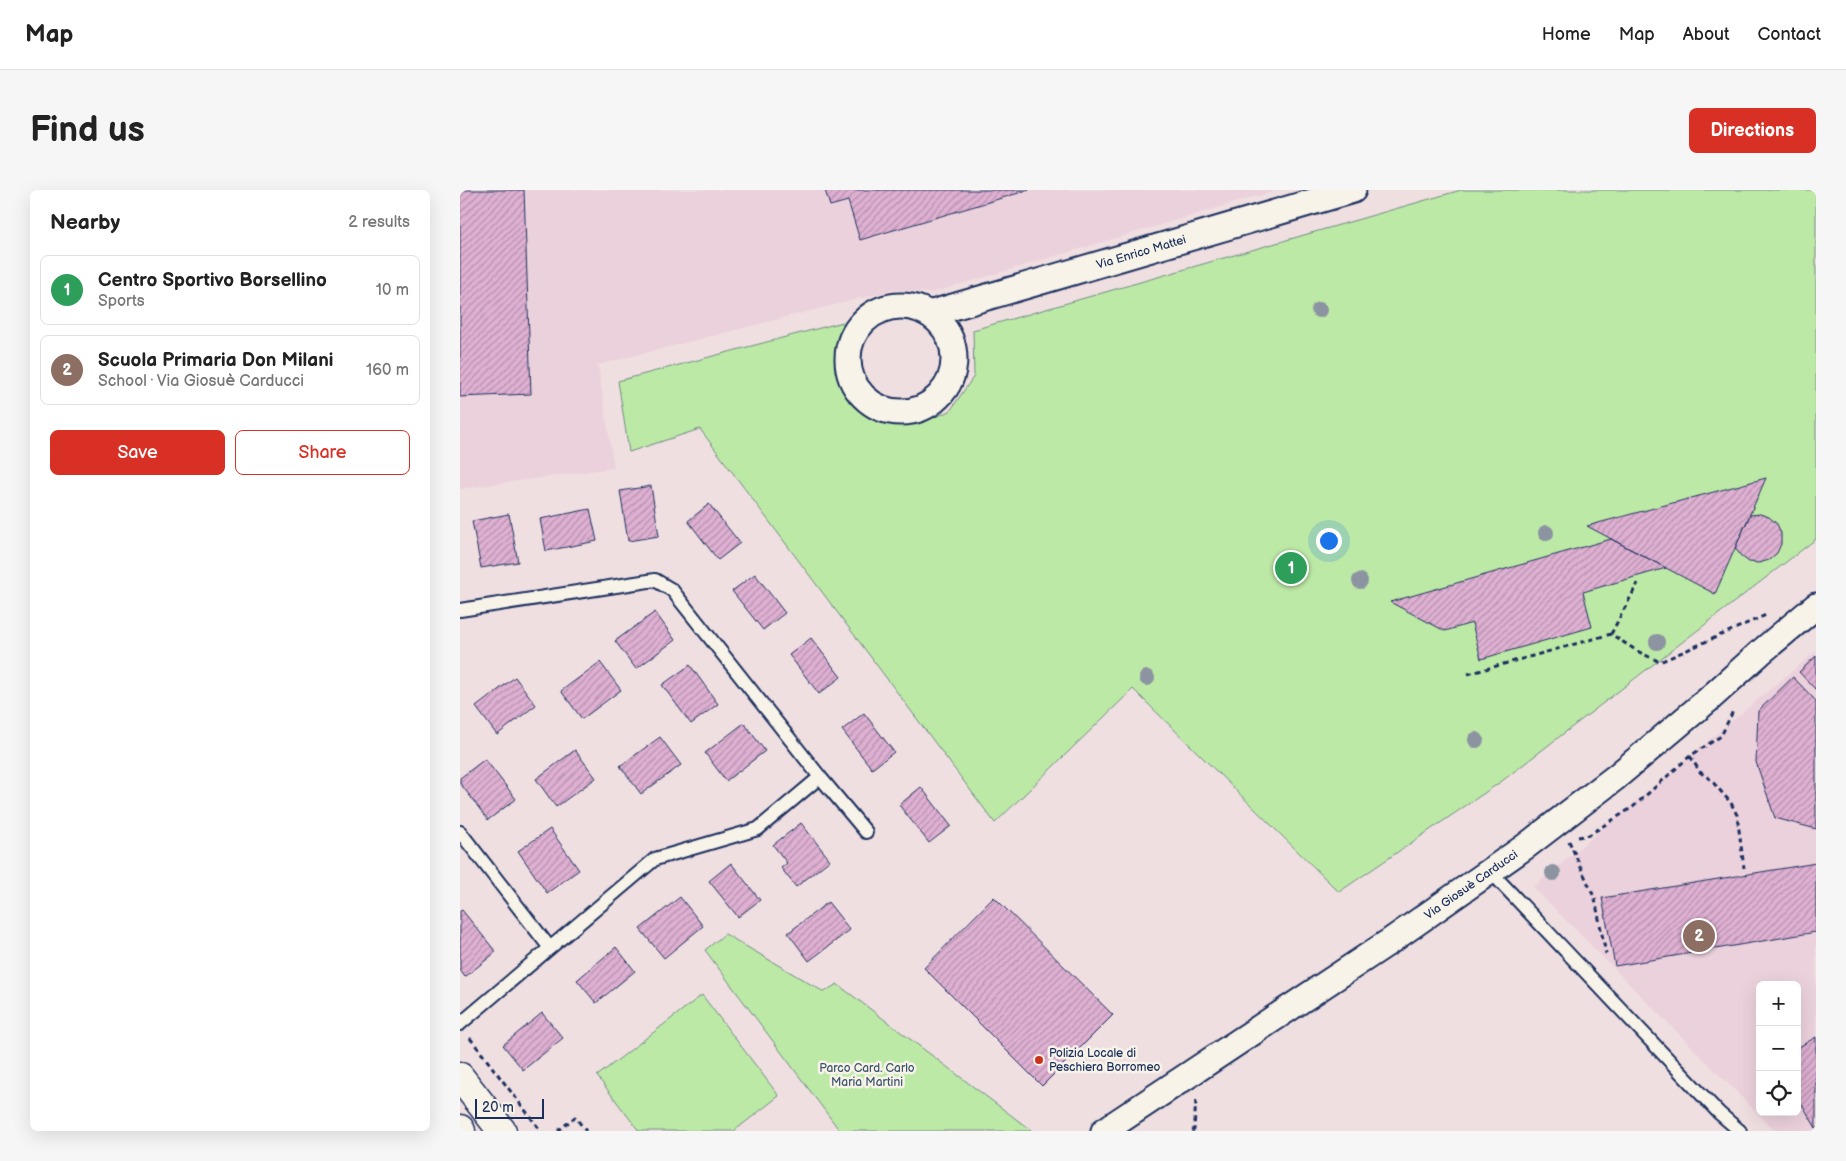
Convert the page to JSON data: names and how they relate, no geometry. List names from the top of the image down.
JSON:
{
  "streets": {
    "street": ["Via Enrico Mattei", "Via Giosuè Carducci"]
  },
  "parks": ["Parco Card. Carlo Maria Martini"],
  "places": ["Polizia Locale di Peschiera Borromeo"],
  "scale_bar": "20 m",
  "page": {
    "header": "Map",
    "nav": [
      "Home",
      "Map",
      "About",
      "Contact"
    ],
    "buttons": [
      "Directions",
      ["Save", "Share"]
    ],
    "title": "Find us",
    "heading": ["Nearby", "2 results"],
    "list": [
      {
        "mark": "1",
        "name": "Centro Sportivo Borsellino",
        "note": "Sports",
        "value": "10 m"
      },
      {
        "mark": "2",
        "name": "Scuola Primaria Don Milani",
        "note": "School · Via Giosuè Carducci",
        "value": "160 m"
      }
    ],
    "pins": ["1", "2"],
    "map_buttons": ["+", "−"],
    "scale": "20 m"
  }
}
